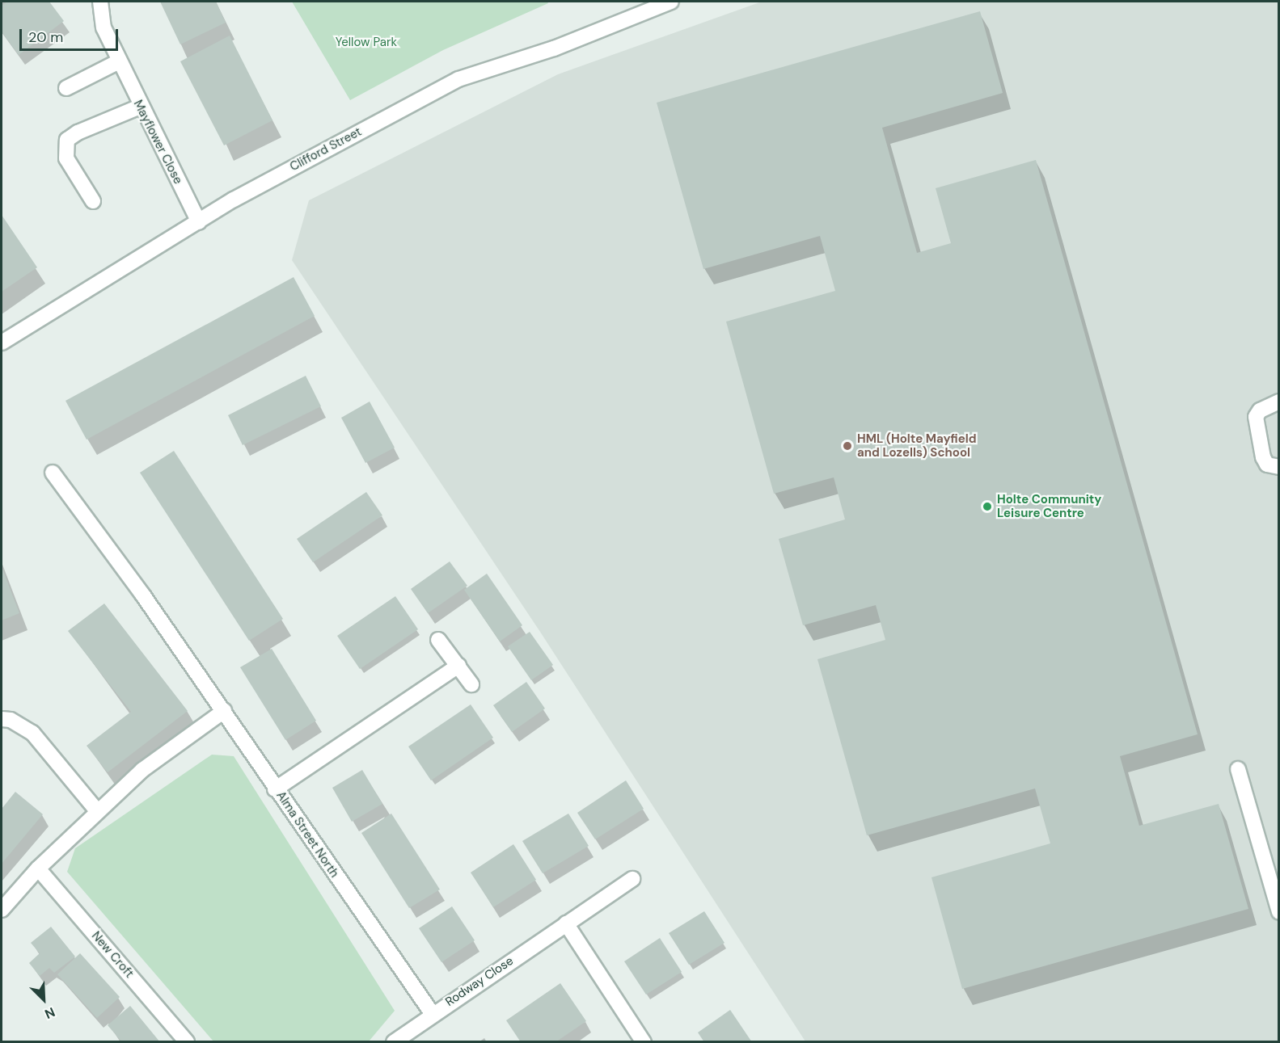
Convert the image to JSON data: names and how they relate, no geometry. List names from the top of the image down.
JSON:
{
  "streets": {
    "street": [
      "Mayflower Close",
      "Clifford Street",
      "Alma Street North",
      "New Croft",
      "Rodway Close"
    ]
  },
  "crossings": [
    ["Mayflower Close", "Clifford Street"],
    ["Alma Street North", "Rodway Close"]
  ],
  "parks": ["Yellow Park"],
  "places": ["HML (Holte Mayfield and Lozells) School", "Holte Community Leisure Centre"],
  "scale_bar": "20 m",
  "north": "bottom right"
}
